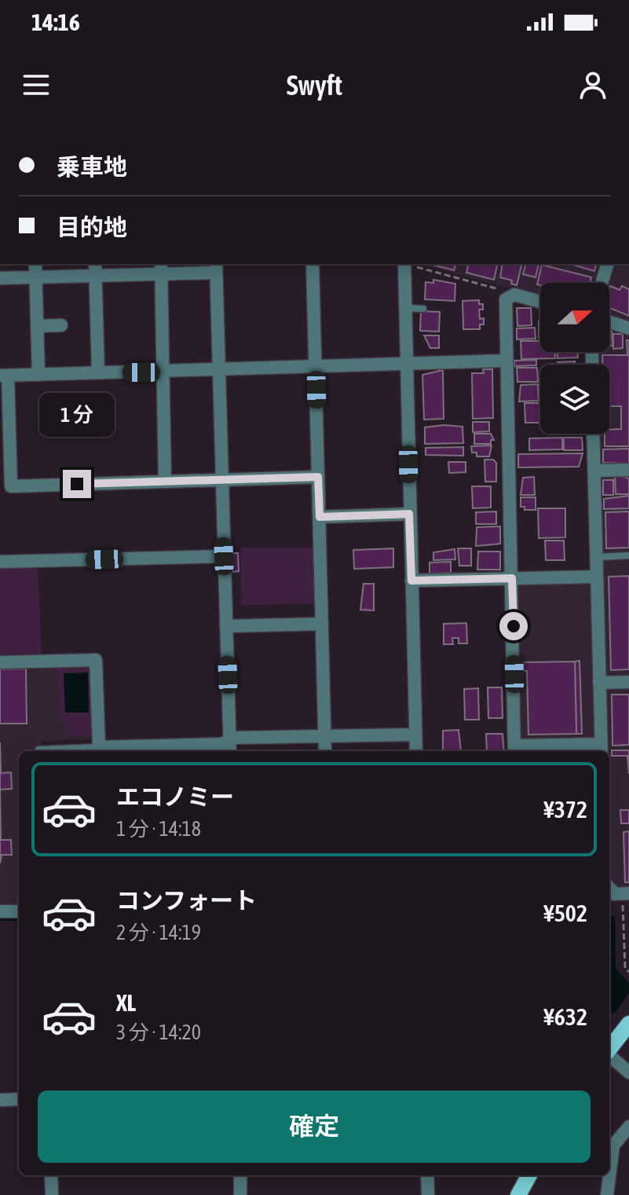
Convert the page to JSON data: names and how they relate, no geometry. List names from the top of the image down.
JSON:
{
  "north": "right",
  "page": {
    "status": "14:16",
    "header": "Swyft",
    "banner": ["乗車地", "目的地"],
    "bubble": "1 分",
    "list": [
      {
        "name": "エコノミー",
        "note": "1 分 · 14:18",
        "value": "¥372"
      },
      {
        "name": "コンフォート",
        "note": "2 分 · 14:19",
        "value": "¥502"
      },
      {
        "name": "XL",
        "note": "3 分 · 14:20",
        "value": "¥632"
      }
    ],
    "buttons": "確定"
  }
}
